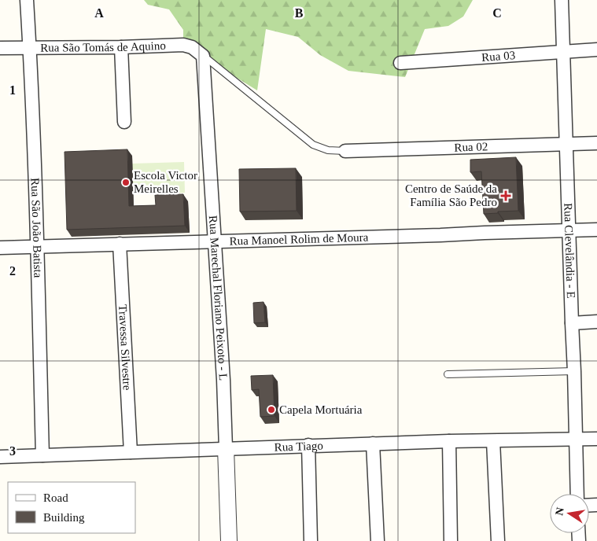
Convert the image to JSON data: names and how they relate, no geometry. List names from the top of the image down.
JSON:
{
  "streets": {
    "street": [
      "Rua São Tomás de Aquino",
      "Rua 03",
      "Rua 02",
      "Rua São João Batista",
      "Rua Manoel Rolim de Moura",
      "Rua Clevelândia - E",
      "Rua Marechal Floriano Peixoto - L",
      "Travessa Silvestre",
      "Rua Tiago"
    ]
  },
  "crossings": [
    ["Rua São Tomás de Aquino", "Rua São João Batista"],
    ["Rua São Tomás de Aquino", "Rua Marechal Floriano Peixoto - L"],
    ["Rua 03", "Rua Clevelândia - E"],
    ["Rua 02", "Rua Clevelândia - E"],
    ["Rua São João Batista", "Rua Manoel Rolim de Moura"],
    ["Rua São João Batista", "Rua Tiago"],
    ["Rua Manoel Rolim de Moura", "Rua Clevelândia - E"],
    ["Rua Manoel Rolim de Moura", "Rua Marechal Floriano Peixoto - L"],
    ["Rua Manoel Rolim de Moura", "Travessa Silvestre"],
    ["Rua Clevelândia - E", "Rua Tiago"],
    ["Rua Marechal Floriano Peixoto - L", "Rua Tiago"],
    ["Travessa Silvestre", "Rua Tiago"]
  ],
  "places": {
    "other": ["Escola Victor Meirelles", "Capela Mortuária"],
    "health": ["Centro de Saúde da Família São Pedro"]
  },
  "legend": ["Road", "Building"],
  "north": "left",
  "grid": {
    "columns": ["A", "B", "C"],
    "rows": ["1", "2", "3"]
  }
}
